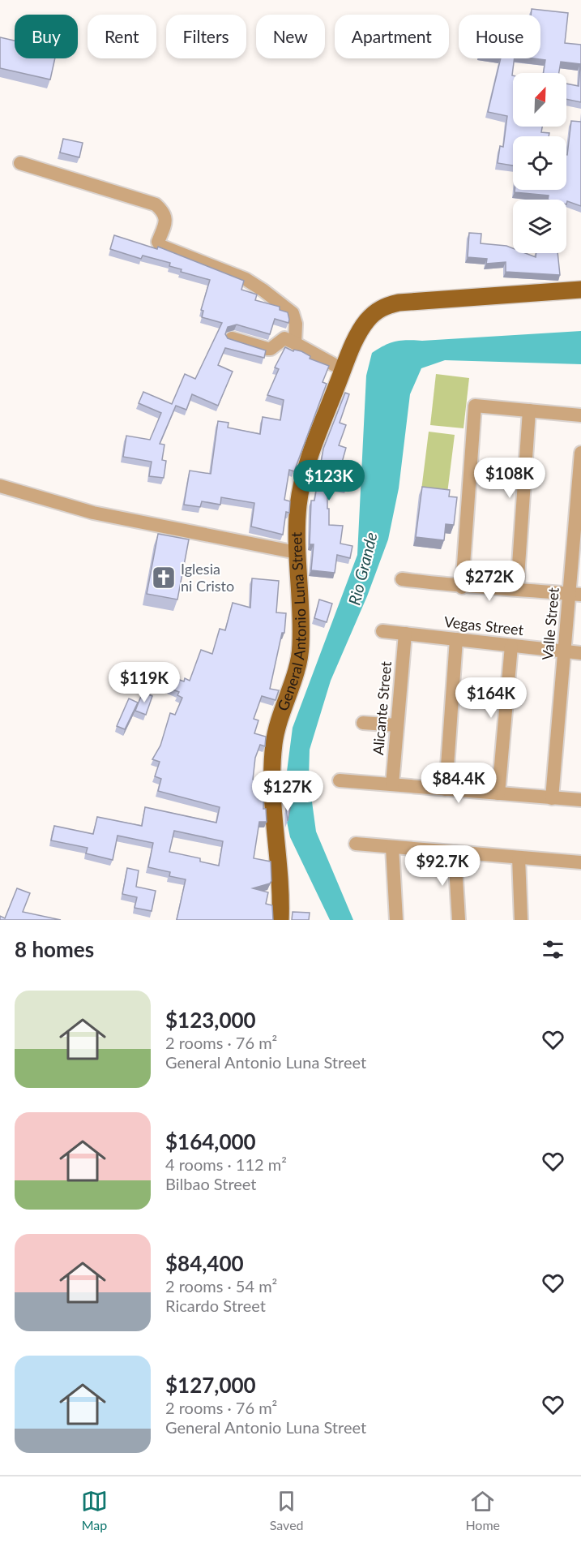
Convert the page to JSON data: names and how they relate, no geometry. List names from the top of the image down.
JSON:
{
  "streets": {
    "main road": ["General Antonio Luna Street"],
    "street": ["Valle Street", "Vegas Street", "Alicante Street"]
  },
  "crossings": [
    ["Valle Street", "Vegas Street"],
    ["Vegas Street", "Alicante Street"]
  ],
  "water": ["Rio Grande"],
  "places": {
    "church": ["Iglesia ni Cristo"]
  },
  "north": "top right",
  "page": {
    "chip": [
      "Buy",
      "Rent",
      "Filters",
      "New",
      "Apartment",
      "House"
    ],
    "price": [
      "$108K",
      "$123K",
      "$272K",
      "$119K",
      "$164K",
      "$84.4K",
      "$127K",
      "$92.7K"
    ],
    "heading": "8 homes",
    "list": [
      {
        "name": "$123,000",
        "note": "2 rooms · 76 m² · General Antonio Luna Street"
      },
      {
        "name": "$164,000",
        "note": "4 rooms · 112 m² · Bilbao Street"
      },
      {
        "name": "$84,400",
        "note": "2 rooms · 54 m² · Ricardo Street"
      },
      {
        "name": "$127,000",
        "note": "2 rooms · 76 m² · General Antonio Luna Street"
      }
    ],
    "tabs": ["Map", "Saved", "Home"]
  }
}
